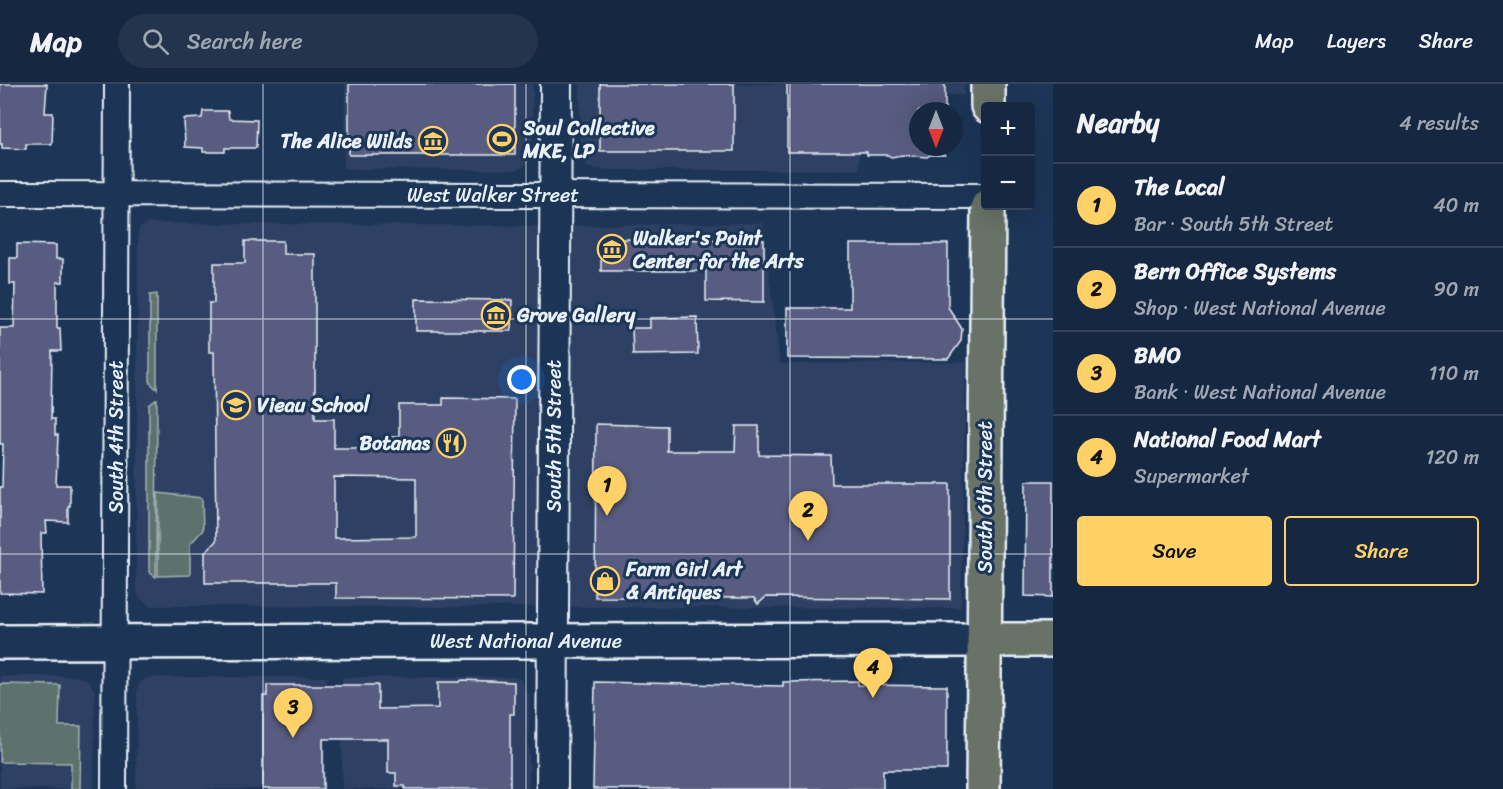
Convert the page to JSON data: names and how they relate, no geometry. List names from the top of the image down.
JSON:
{
  "streets": {
    "main road": ["South 6th Street", "West National Avenue"],
    "street": ["West Walker Street", "South 5th Street", "South 4th Street"]
  },
  "crossings": [
    ["West Walker Street", "South 5th Street"],
    ["West Walker Street", "South 4th Street"],
    ["South 5th Street", "West National Avenue"],
    ["South 4th Street", "West National Avenue"],
    ["South 6th Street", "West National Avenue"]
  ],
  "places": {
    "sports": ["Soul Collective MKE, LP"],
    "museum": ["The Alice Wilds", "Walker's Point Center for the Arts", "Grove Gallery"],
    "school or university": ["Vieau School"],
    "restaurant": ["Botanas"],
    "shop": ["Farm Girl Art & Antiques"]
  },
  "north": "bottom",
  "page": {
    "header": "Map",
    "search": "Search here",
    "nav": ["Map", "Layers", "Share"],
    "heading": ["Nearby", "4 results"],
    "map_buttons": ["+", "−"],
    "list": [
      {
        "mark": "1",
        "name": "The Local",
        "note": "Bar · South 5th Street",
        "value": "40 m"
      },
      {
        "mark": "2",
        "name": "Bern Office Systems",
        "note": "Shop · West National Avenue",
        "value": "90 m"
      },
      {
        "mark": "3",
        "name": "BMO",
        "note": "Bank · West National Avenue",
        "value": "110 m"
      },
      {
        "mark": "4",
        "name": "National Food Mart",
        "note": "Supermarket",
        "value": "120 m"
      }
    ],
    "pins": [
      "1",
      "2",
      "4",
      "3"
    ],
    "buttons": ["Save", "Share"]
  }
}
